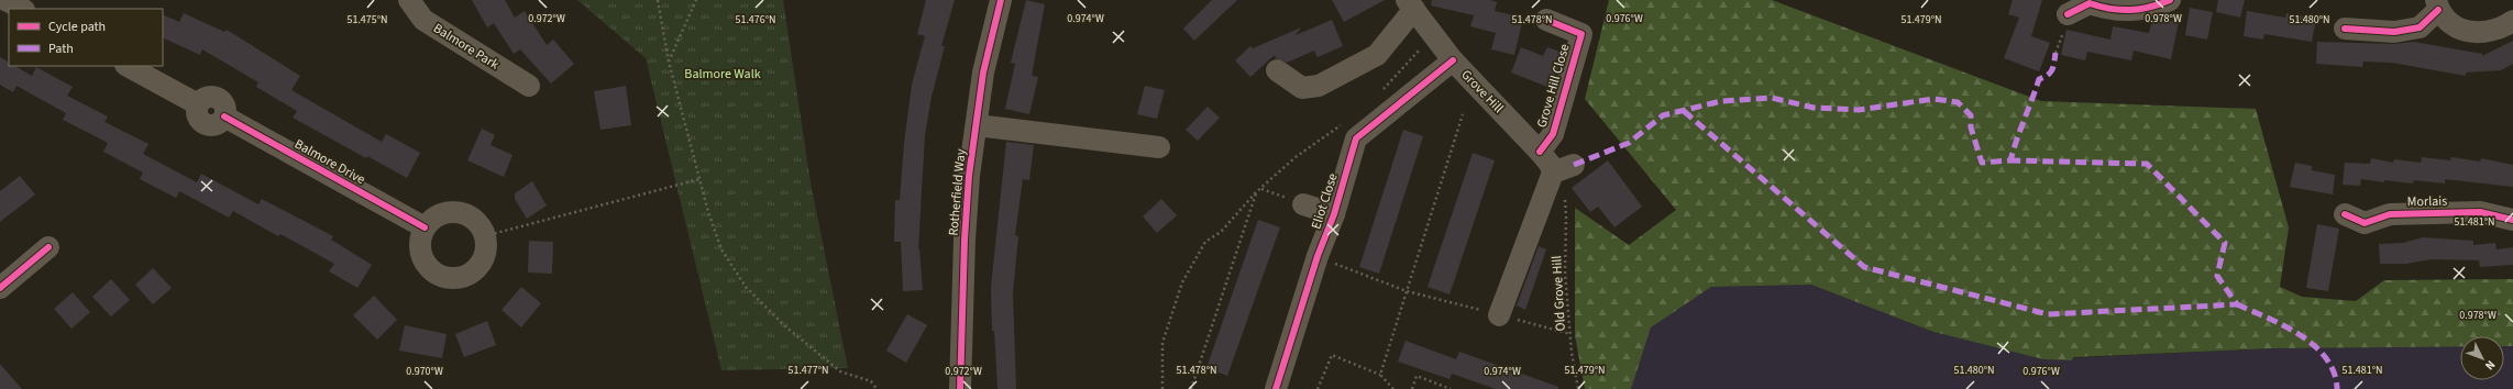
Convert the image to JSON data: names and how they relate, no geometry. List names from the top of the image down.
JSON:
{
  "streets": {
    "street": [
      "Balmore Park",
      "Grove Hill Close",
      "Grove Hill",
      "Balmore Drive",
      "Rotherfield Way",
      "Eliot Close",
      "Morlais"
    ],
    "path": ["Old Grove Hill"]
  },
  "crossings": [
    ["Grove Hill Close", "Grove Hill"],
    ["Grove Hill", "Eliot Close"],
    ["Grove Hill", "Old Grove Hill"]
  ],
  "parks": ["Balmore Walk"],
  "legend": ["Cycle path", "Path"],
  "north": "bottom right",
  "coordinates": [
    "0.978°W",
    "0.972°W",
    "0.974°W",
    "0.976°W",
    "51.475°N",
    "51.476°N",
    "51.478°N",
    "51.479°N",
    "51.480°N",
    "51.481°N",
    "51.477°N",
    "0.970°W"
  ]
}
